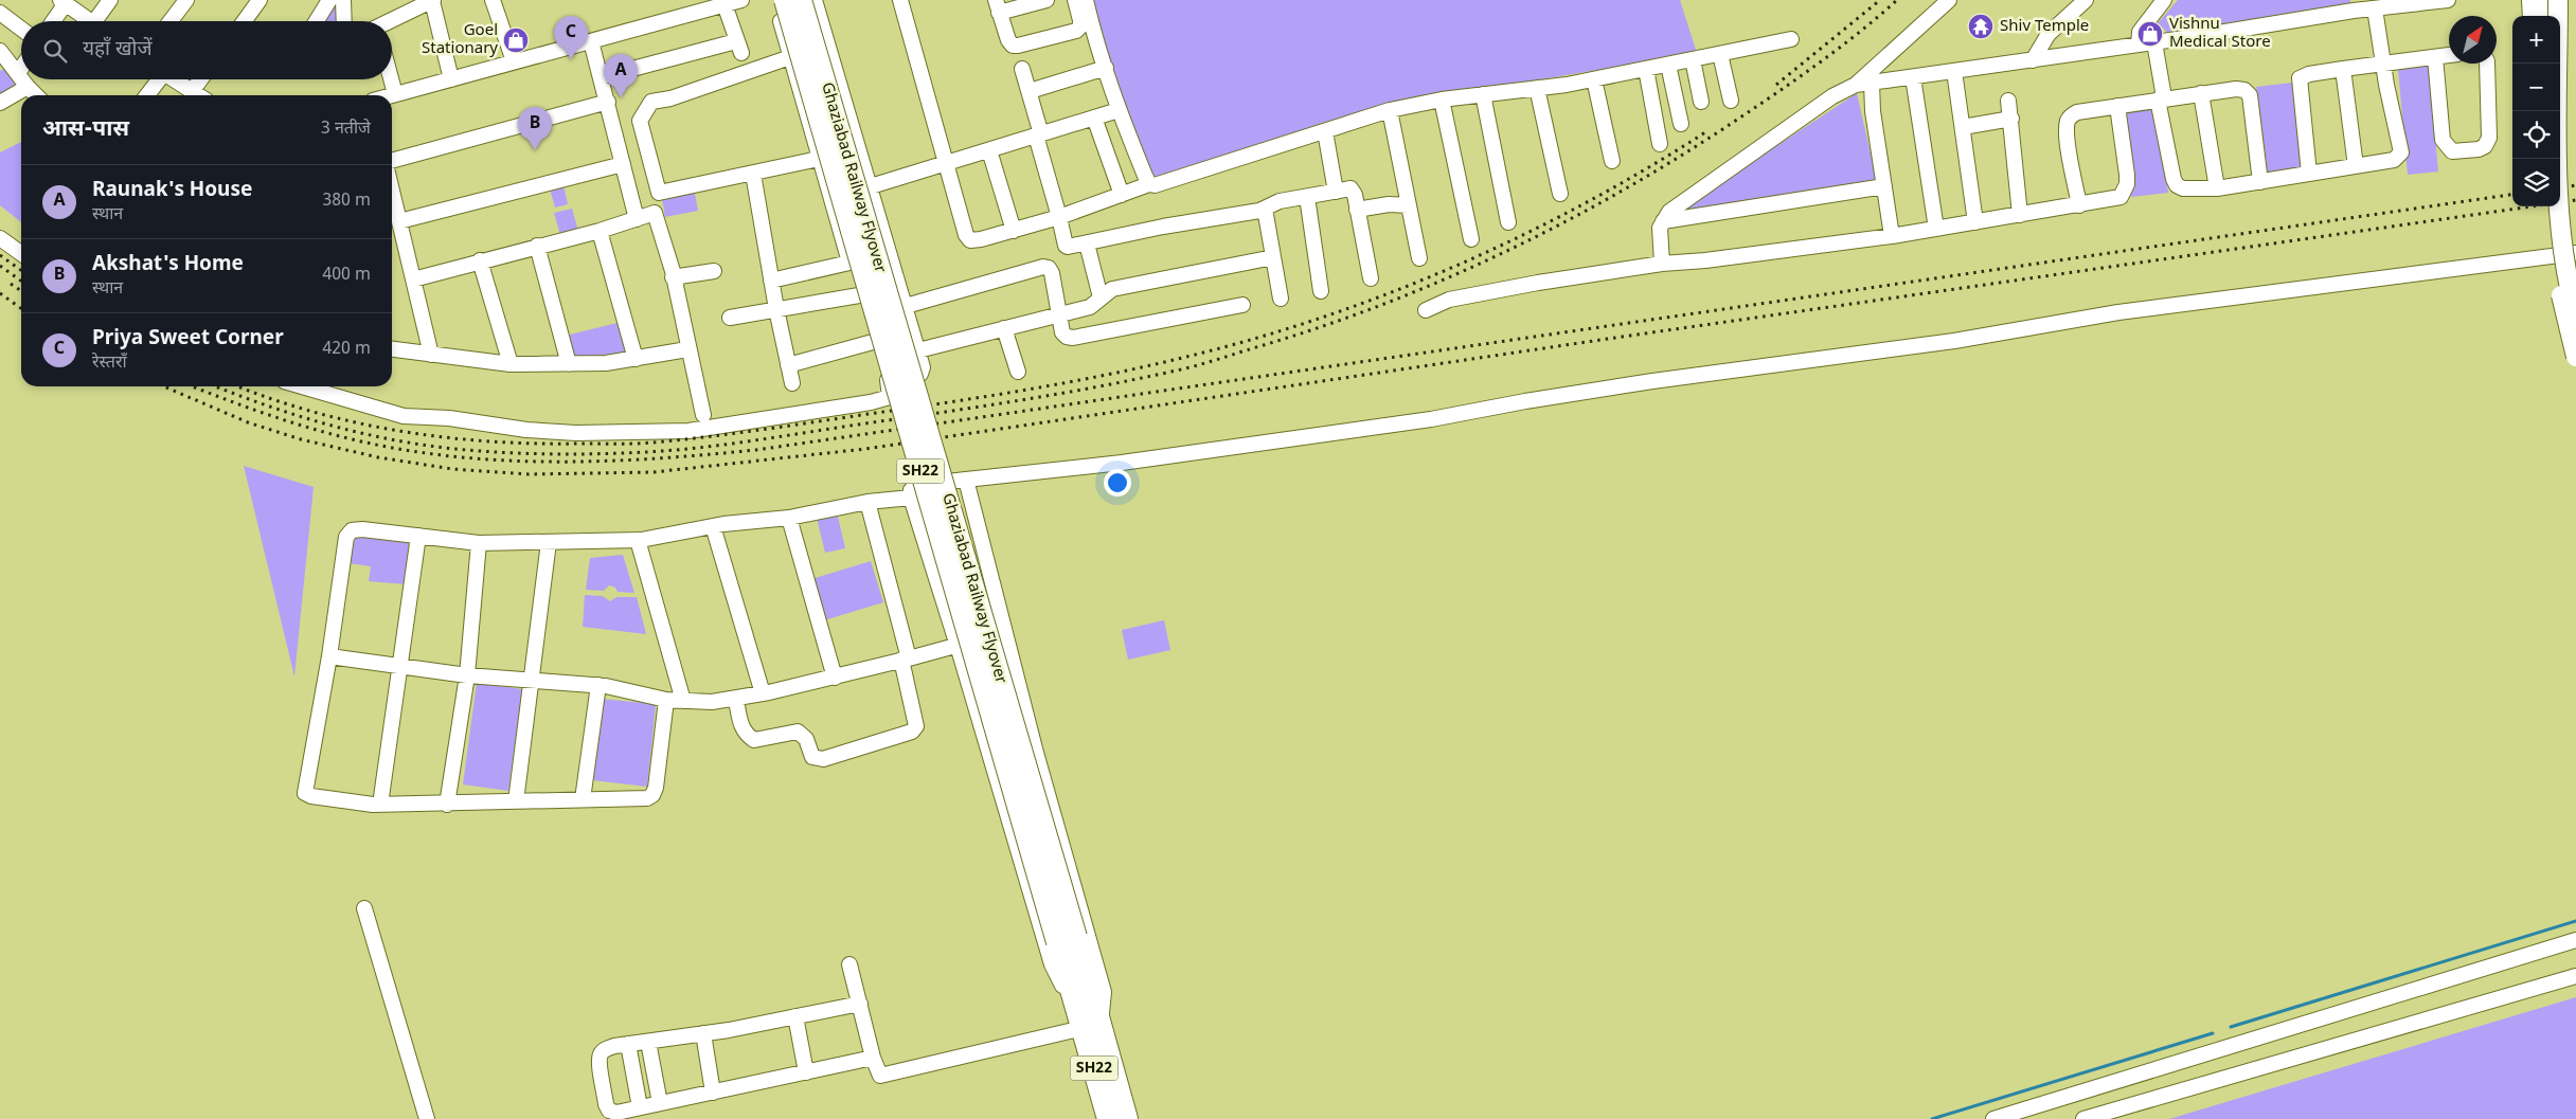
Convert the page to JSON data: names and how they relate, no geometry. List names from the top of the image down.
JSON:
{
  "streets": {
    "highway": ["Ghaziabad Railway Flyover", "SH22"]
  },
  "crossings": [
    ["Ghaziabad Railway Flyover", "SH22"]
  ],
  "places": {
    "temple": ["Shiv Temple"],
    "shop": ["Vishnu Medical Store", "Goel Stationary"]
  },
  "north": "top right",
  "page": {
    "map_buttons": ["+", "−"],
    "pins": ["C", "A", "B"],
    "search": "यहाँ खोजें",
    "heading": ["आस-पास", "3 नतीजे"],
    "list": [
      {
        "mark": "A",
        "name": "Raunak's House",
        "note": "स्थान",
        "value": "380 m"
      },
      {
        "mark": "B",
        "name": "Akshat's Home",
        "note": "स्थान",
        "value": "400 m"
      },
      {
        "mark": "C",
        "name": "Priya Sweet Corner",
        "note": "रेस्तराँ",
        "value": "420 m"
      }
    ]
  }
}
